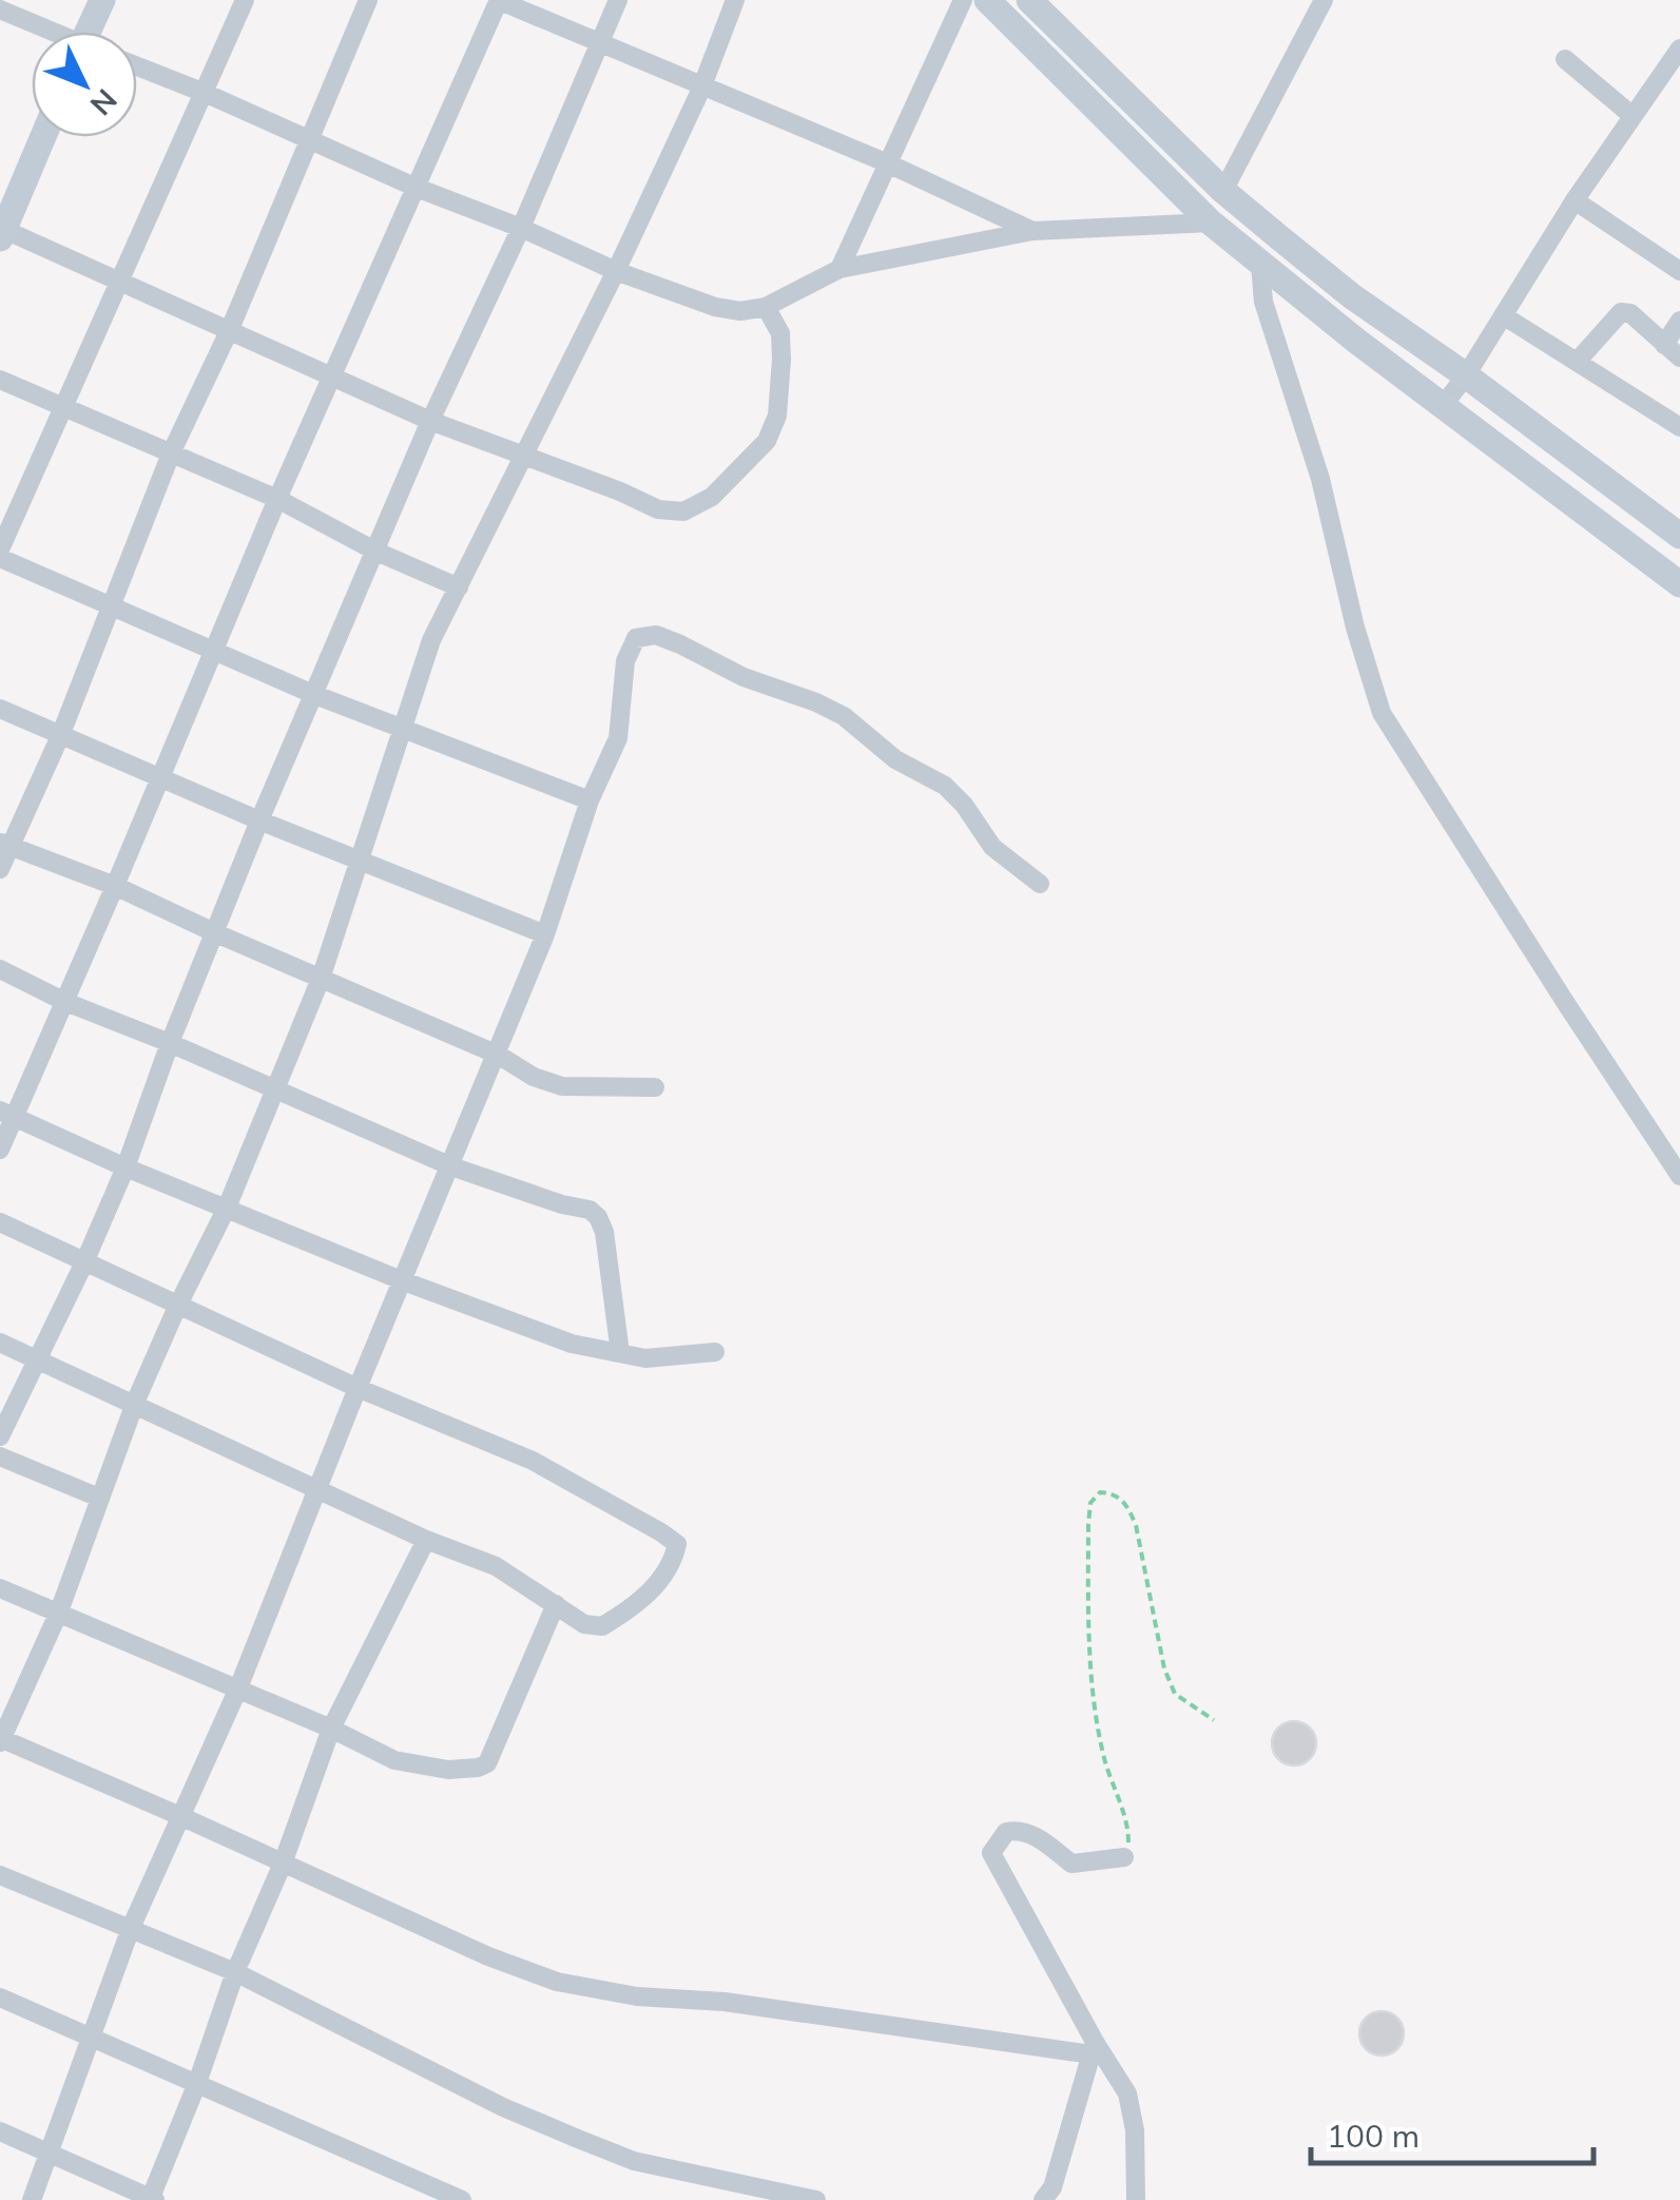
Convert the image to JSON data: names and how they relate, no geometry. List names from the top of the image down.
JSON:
{
  "scale_bar": "100 m",
  "north": "bottom right"
}
